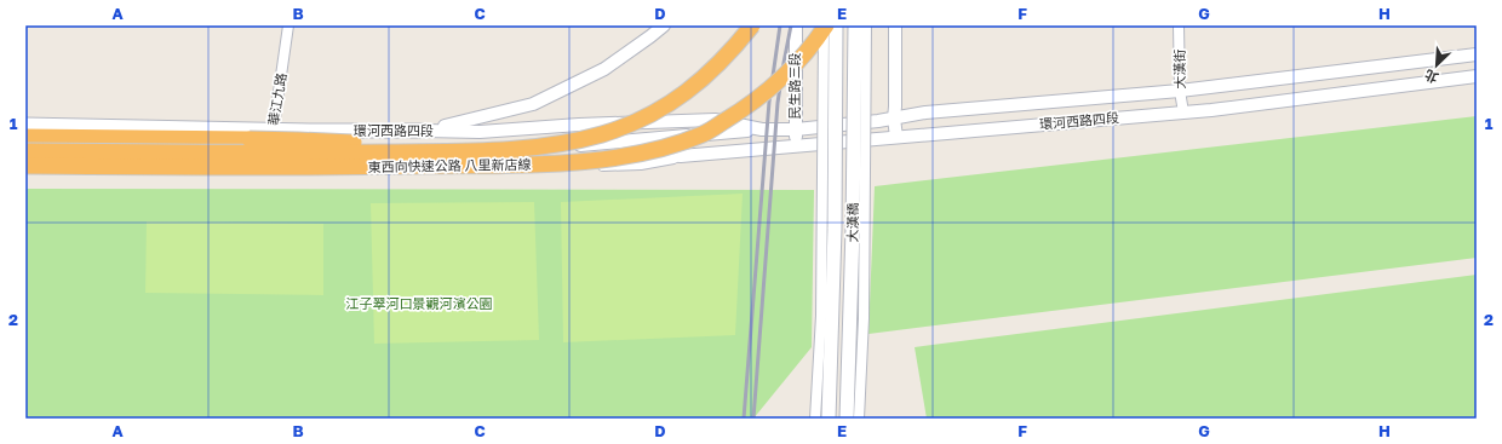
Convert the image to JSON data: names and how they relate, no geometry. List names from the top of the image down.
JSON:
{
  "streets": {
    "highway": ["東西向快速公路 八里新店線"],
    "main road": ["環河西路四段", "大漢橋"],
    "street": ["大漢街", "民生路三段", "華江九路"]
  },
  "crossings": [
    ["大漢街", "環河西路四段"],
    ["民生路三段", "環河西路四段"],
    ["華江九路", "環河西路四段"],
    ["環河西路四段", "東西向快速公路 八里新店線"]
  ],
  "parks": ["江子翠河口景觀河濱公園"],
  "north": "bottom left",
  "grid": {
    "columns": [
      "A",
      "B",
      "C",
      "D",
      "E",
      "F",
      "G",
      "H"
    ],
    "rows": ["1", "2"]
  }
}
